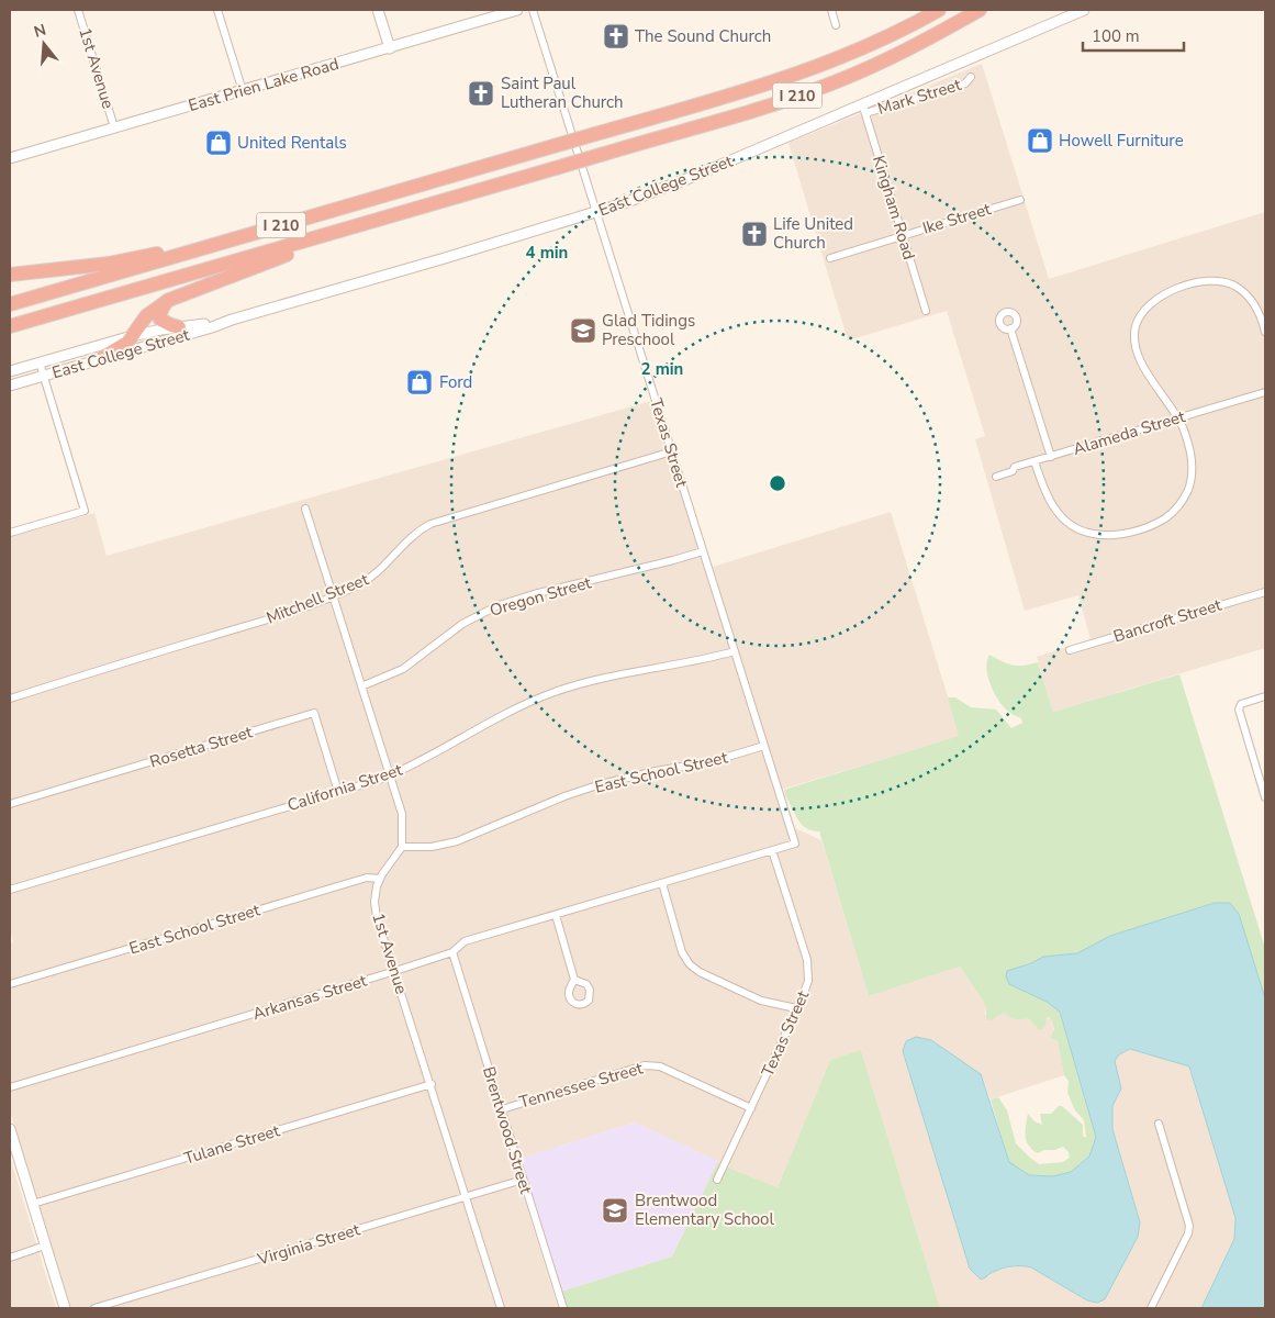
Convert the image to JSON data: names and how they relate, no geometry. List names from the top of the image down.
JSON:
{
  "streets": {
    "highway": ["I 210"],
    "street": [
      "1st Avenue",
      "East Prien Lake Road",
      "Mark Street",
      "East College Street",
      "Kingham Road",
      "Ike Street",
      "Alameda Street",
      "Texas Street",
      "Oregon Street",
      "Mitchell Street",
      "Bancroft Street",
      "Rosetta Street",
      "East School Street",
      "California Street",
      "Arkansas Street",
      "Tennessee Street",
      "Brentwood Street",
      "Tulane Street",
      "Virginia Street"
    ]
  },
  "crossings": [
    ["1st Avenue", "East Prien Lake Road"],
    ["1st Avenue", "East School Street"],
    ["1st Avenue", "Arkansas Street"],
    ["1st Avenue", "Tulane Street"],
    ["1st Avenue", "Virginia Street"],
    ["Mark Street", "East College Street"],
    ["Mark Street", "Kingham Road"],
    ["East College Street", "Kingham Road"],
    ["East College Street", "Texas Street"],
    ["Kingham Road", "Ike Street"],
    ["Texas Street", "Oregon Street"],
    ["Texas Street", "Mitchell Street"],
    ["Texas Street", "East School Street"],
    ["Texas Street", "California Street"],
    ["Texas Street", "Arkansas Street"],
    ["Texas Street", "Tennessee Street"],
    ["Rosetta Street", "California Street"],
    ["Arkansas Street", "Brentwood Street"],
    ["Tennessee Street", "Brentwood Street"],
    ["Brentwood Street", "Virginia Street"]
  ],
  "places": {
    "church": ["The Sound Church", "Saint Paul Lutheran Church", "Life United Church"],
    "shop": ["Howell Furniture", "United Rentals", "Ford"],
    "school or university": ["Glad Tidings Preschool", "Brentwood Elementary School"]
  },
  "scale_bar": "100 m",
  "north": "top",
  "rings": ["4 min", "2 min"]
}
